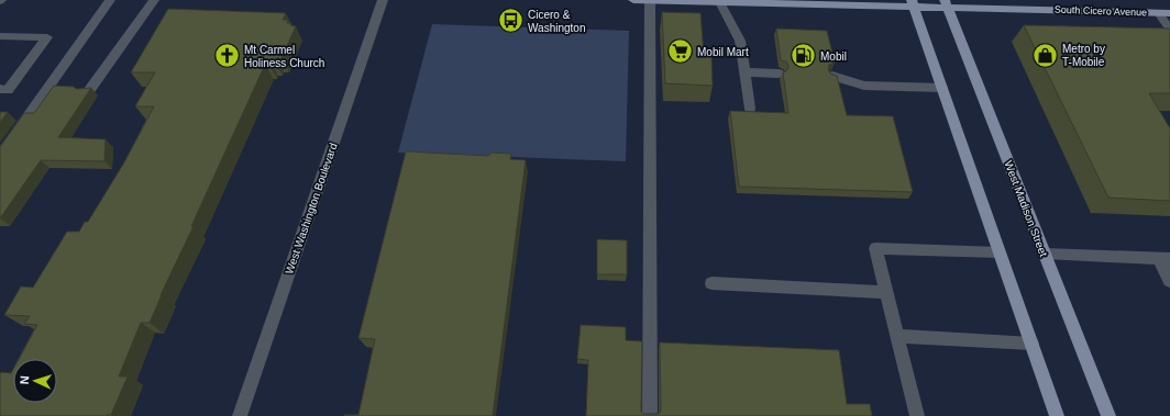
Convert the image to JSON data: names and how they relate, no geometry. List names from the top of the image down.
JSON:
{
  "streets": {
    "main road": ["South Cicero Avenue", "West Madison Street"],
    "street": ["West Washington Boulevard"]
  },
  "crossings": [
    ["South Cicero Avenue", "West Madison Street"]
  ],
  "places": {
    "bus stop": ["Cicero & Washington"],
    "supermarket": ["Mobil Mart"],
    "shop": ["Metro by T-Mobile"],
    "church": ["Mt Carmel Holiness Church"],
    "fuel station": ["Mobil"]
  },
  "north": "left"
}
